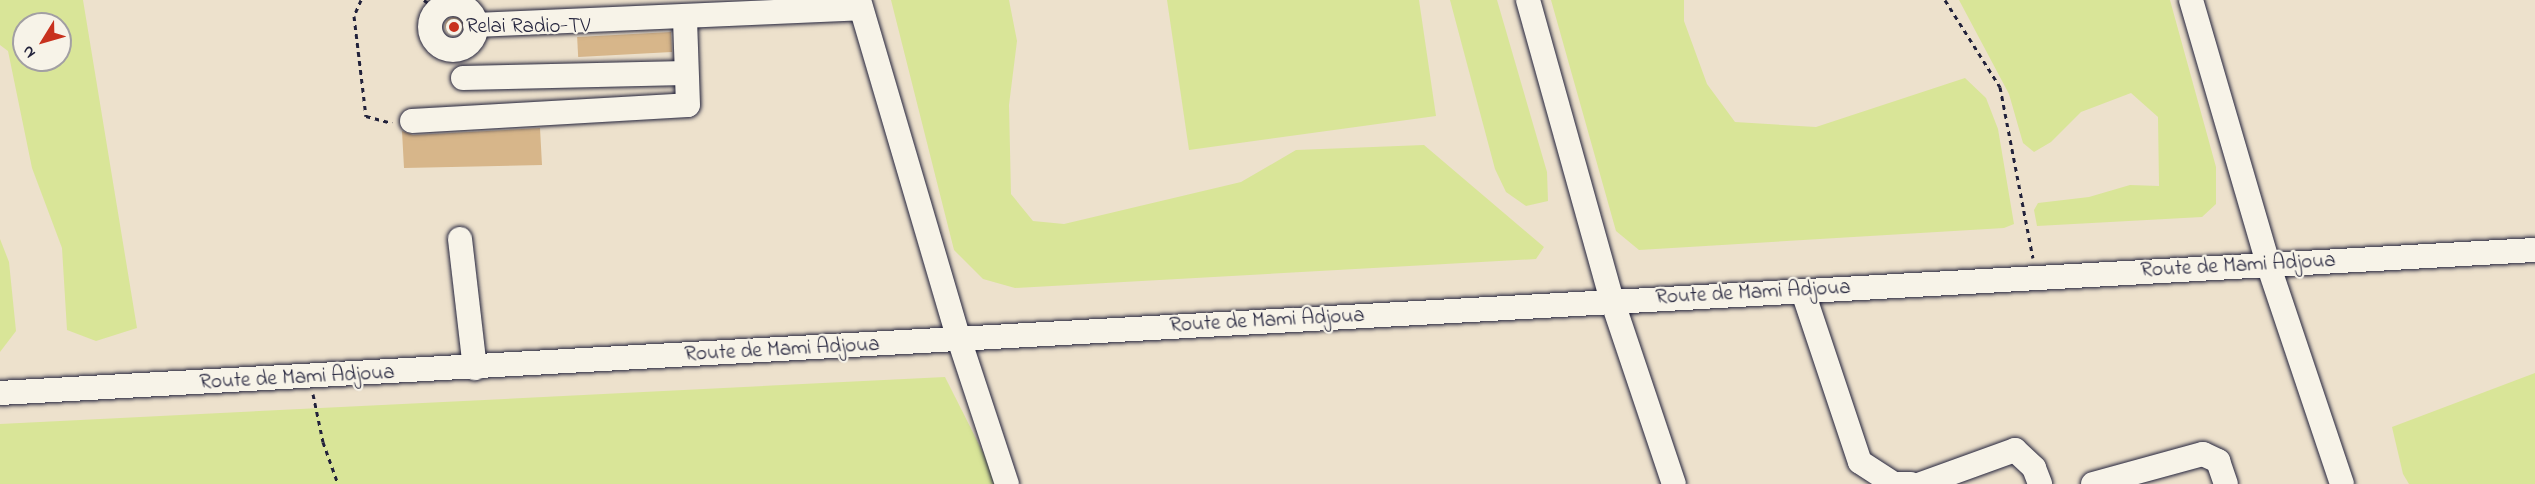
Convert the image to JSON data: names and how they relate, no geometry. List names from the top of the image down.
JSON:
{
  "streets": {
    "street": ["Route de Mami Adjoua"]
  },
  "places": ["Relai Radio-TV"],
  "north": "bottom left"
}
